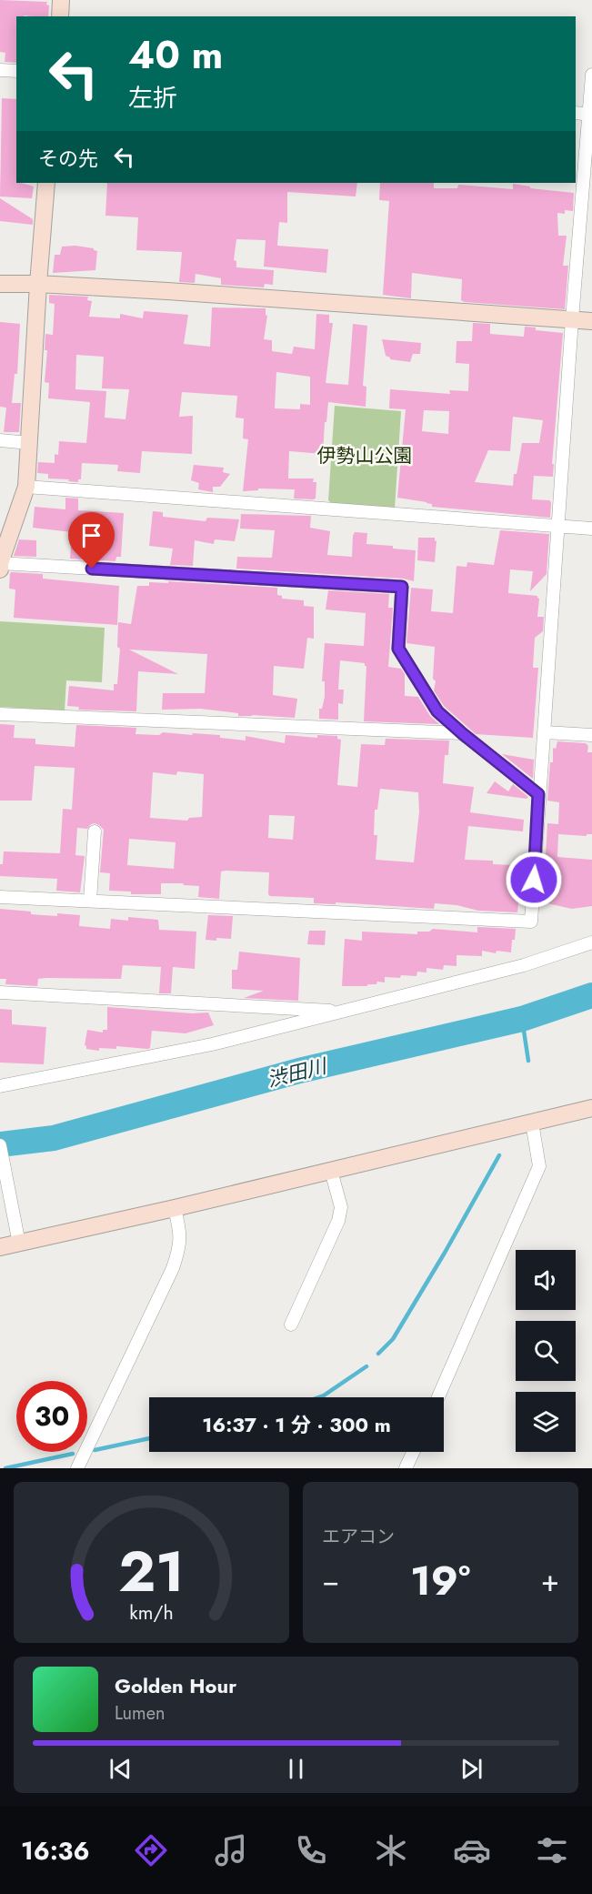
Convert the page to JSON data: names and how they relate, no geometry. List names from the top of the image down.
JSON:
{
  "water": ["渋田川"],
  "parks": ["伊勢山公園"],
  "page": {
    "turn": ["40 m", "左折"],
    "then": "その先",
    "limit": "30",
    "trip": "16:37 · 1 分 · 300 m",
    "tile": "エアコン",
    "heat": ["−", "19°", "+"],
    "song": ["Golden Hour", "Lumen"],
    "tabs": "16:36",
    "gauge": ["21", "km/h"]
  }
}
